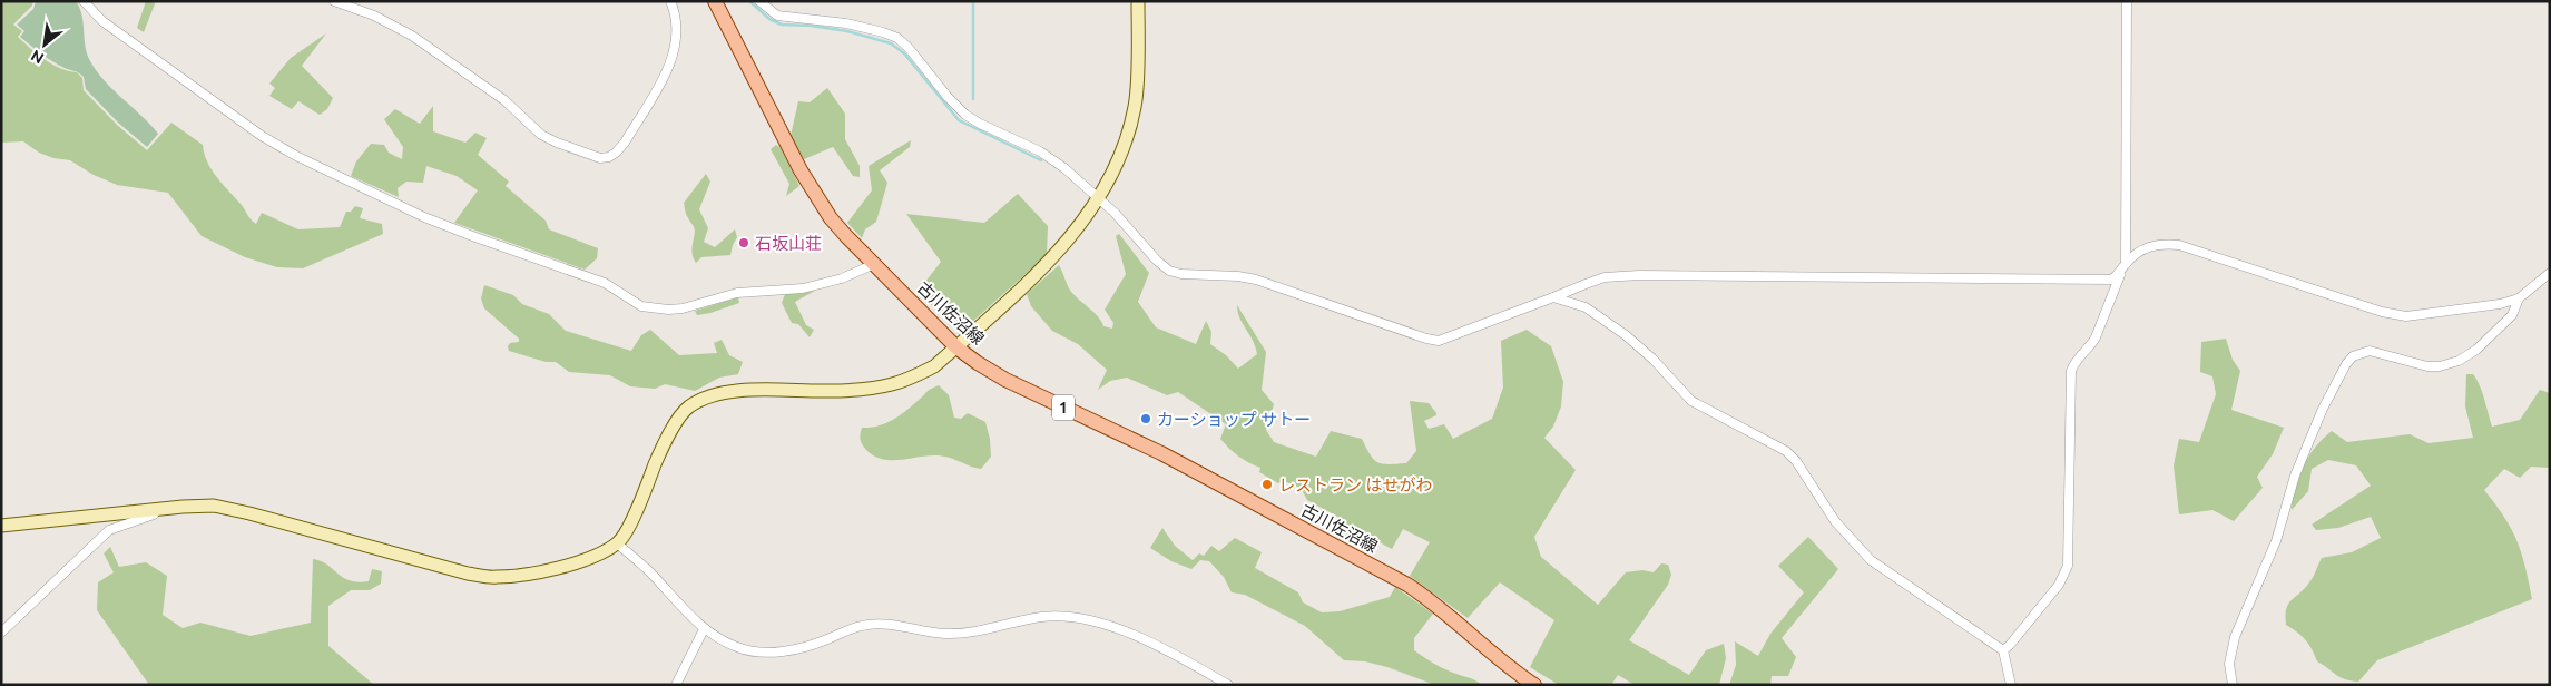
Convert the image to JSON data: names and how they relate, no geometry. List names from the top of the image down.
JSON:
{
  "streets": {
    "main road": ["古川佐沼線", "1"]
  },
  "places": ["石坂山荘", "カーショップ サトー", "レストラン はせがわ"],
  "north": "bottom left"
}
